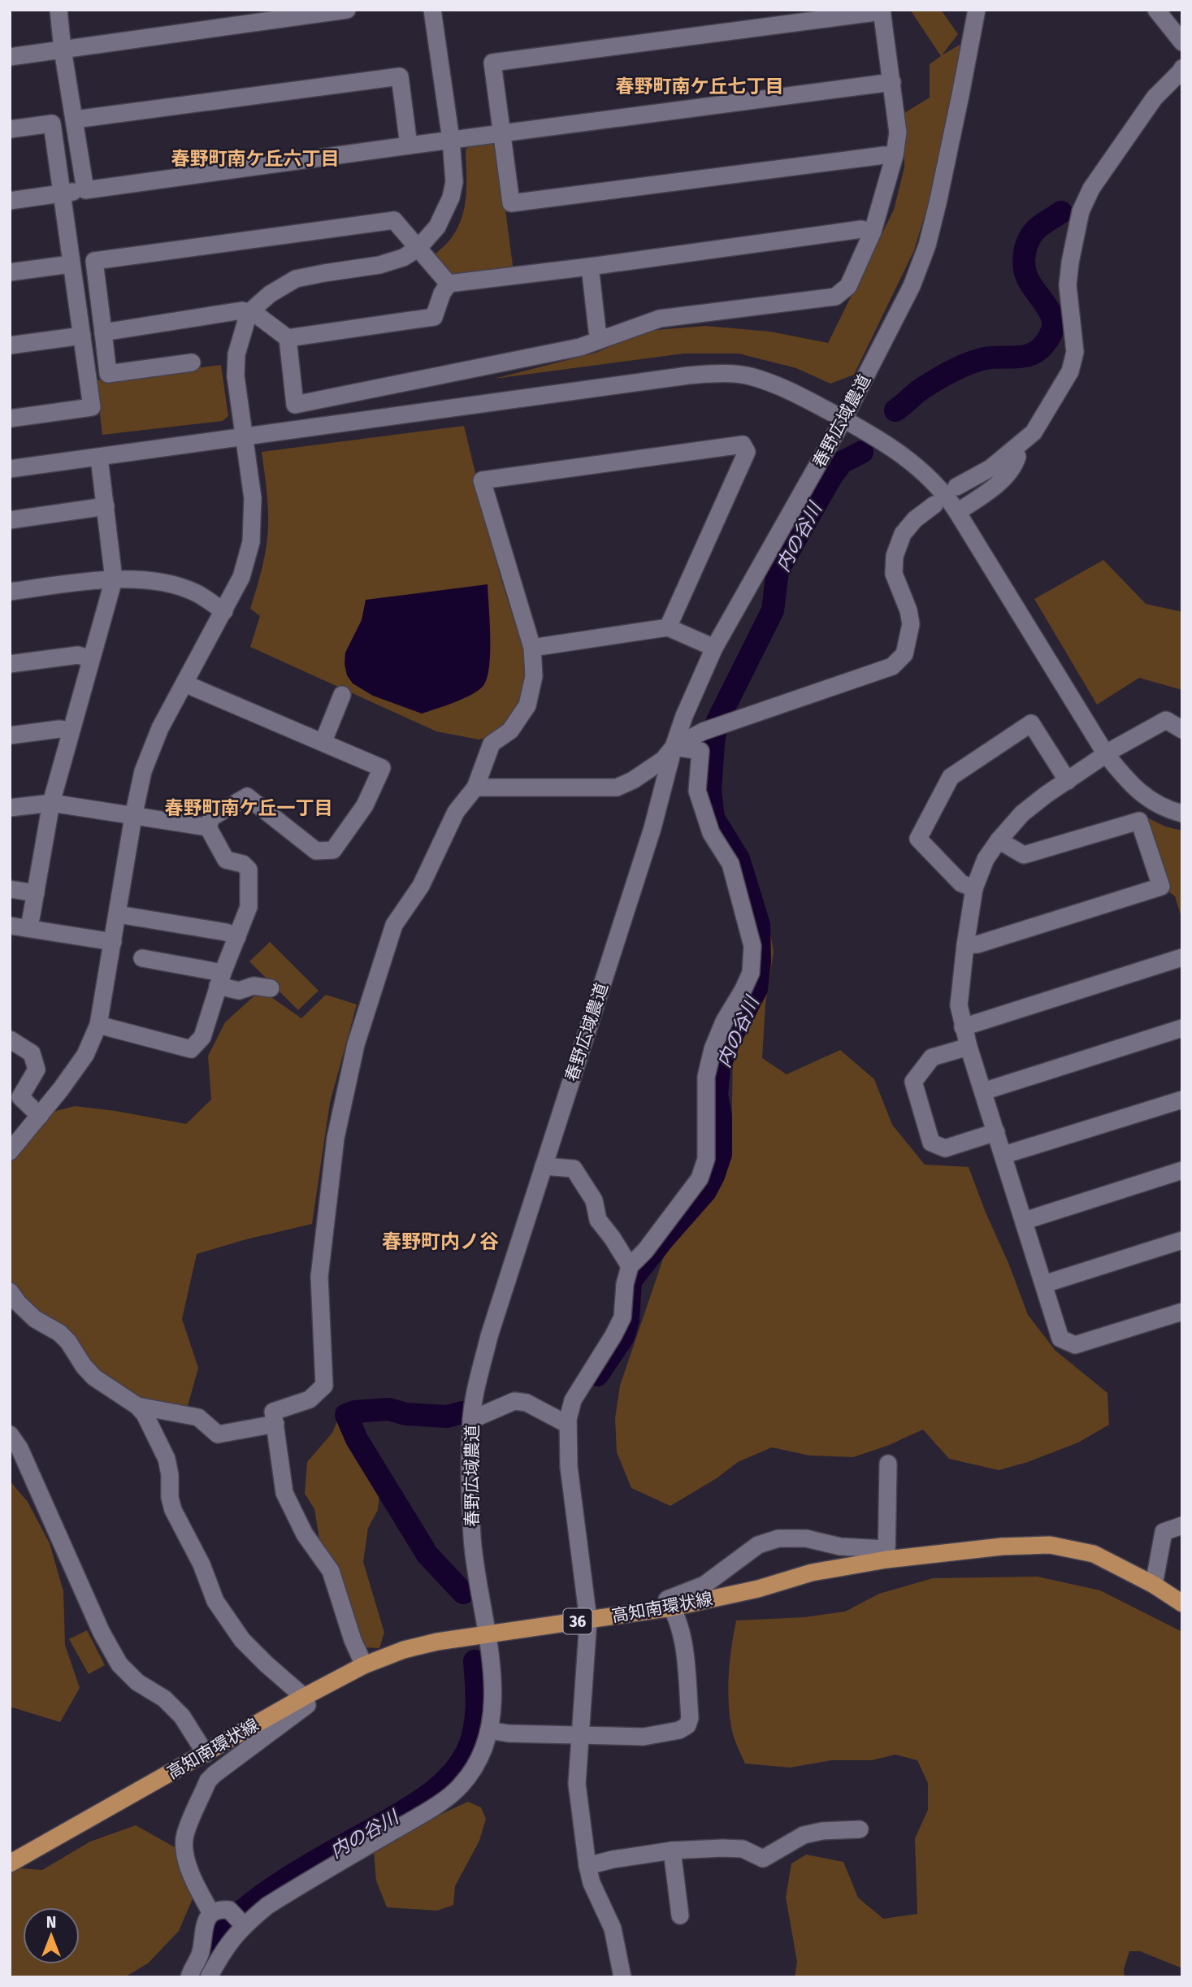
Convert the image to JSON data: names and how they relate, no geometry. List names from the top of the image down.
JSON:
{
  "streets": {
    "main road": ["高知南環状線", "36"],
    "street": ["春野広域農道"]
  },
  "crossings": [
    ["春野広域農道", "高知南環状線"]
  ],
  "districts": [
    "春野町南ケ丘七丁目",
    "春野町南ケ丘六丁目",
    "春野町南ケ丘一丁目",
    "春野町内ノ谷"
  ],
  "water": ["内の谷川"],
  "north": "top"
}
